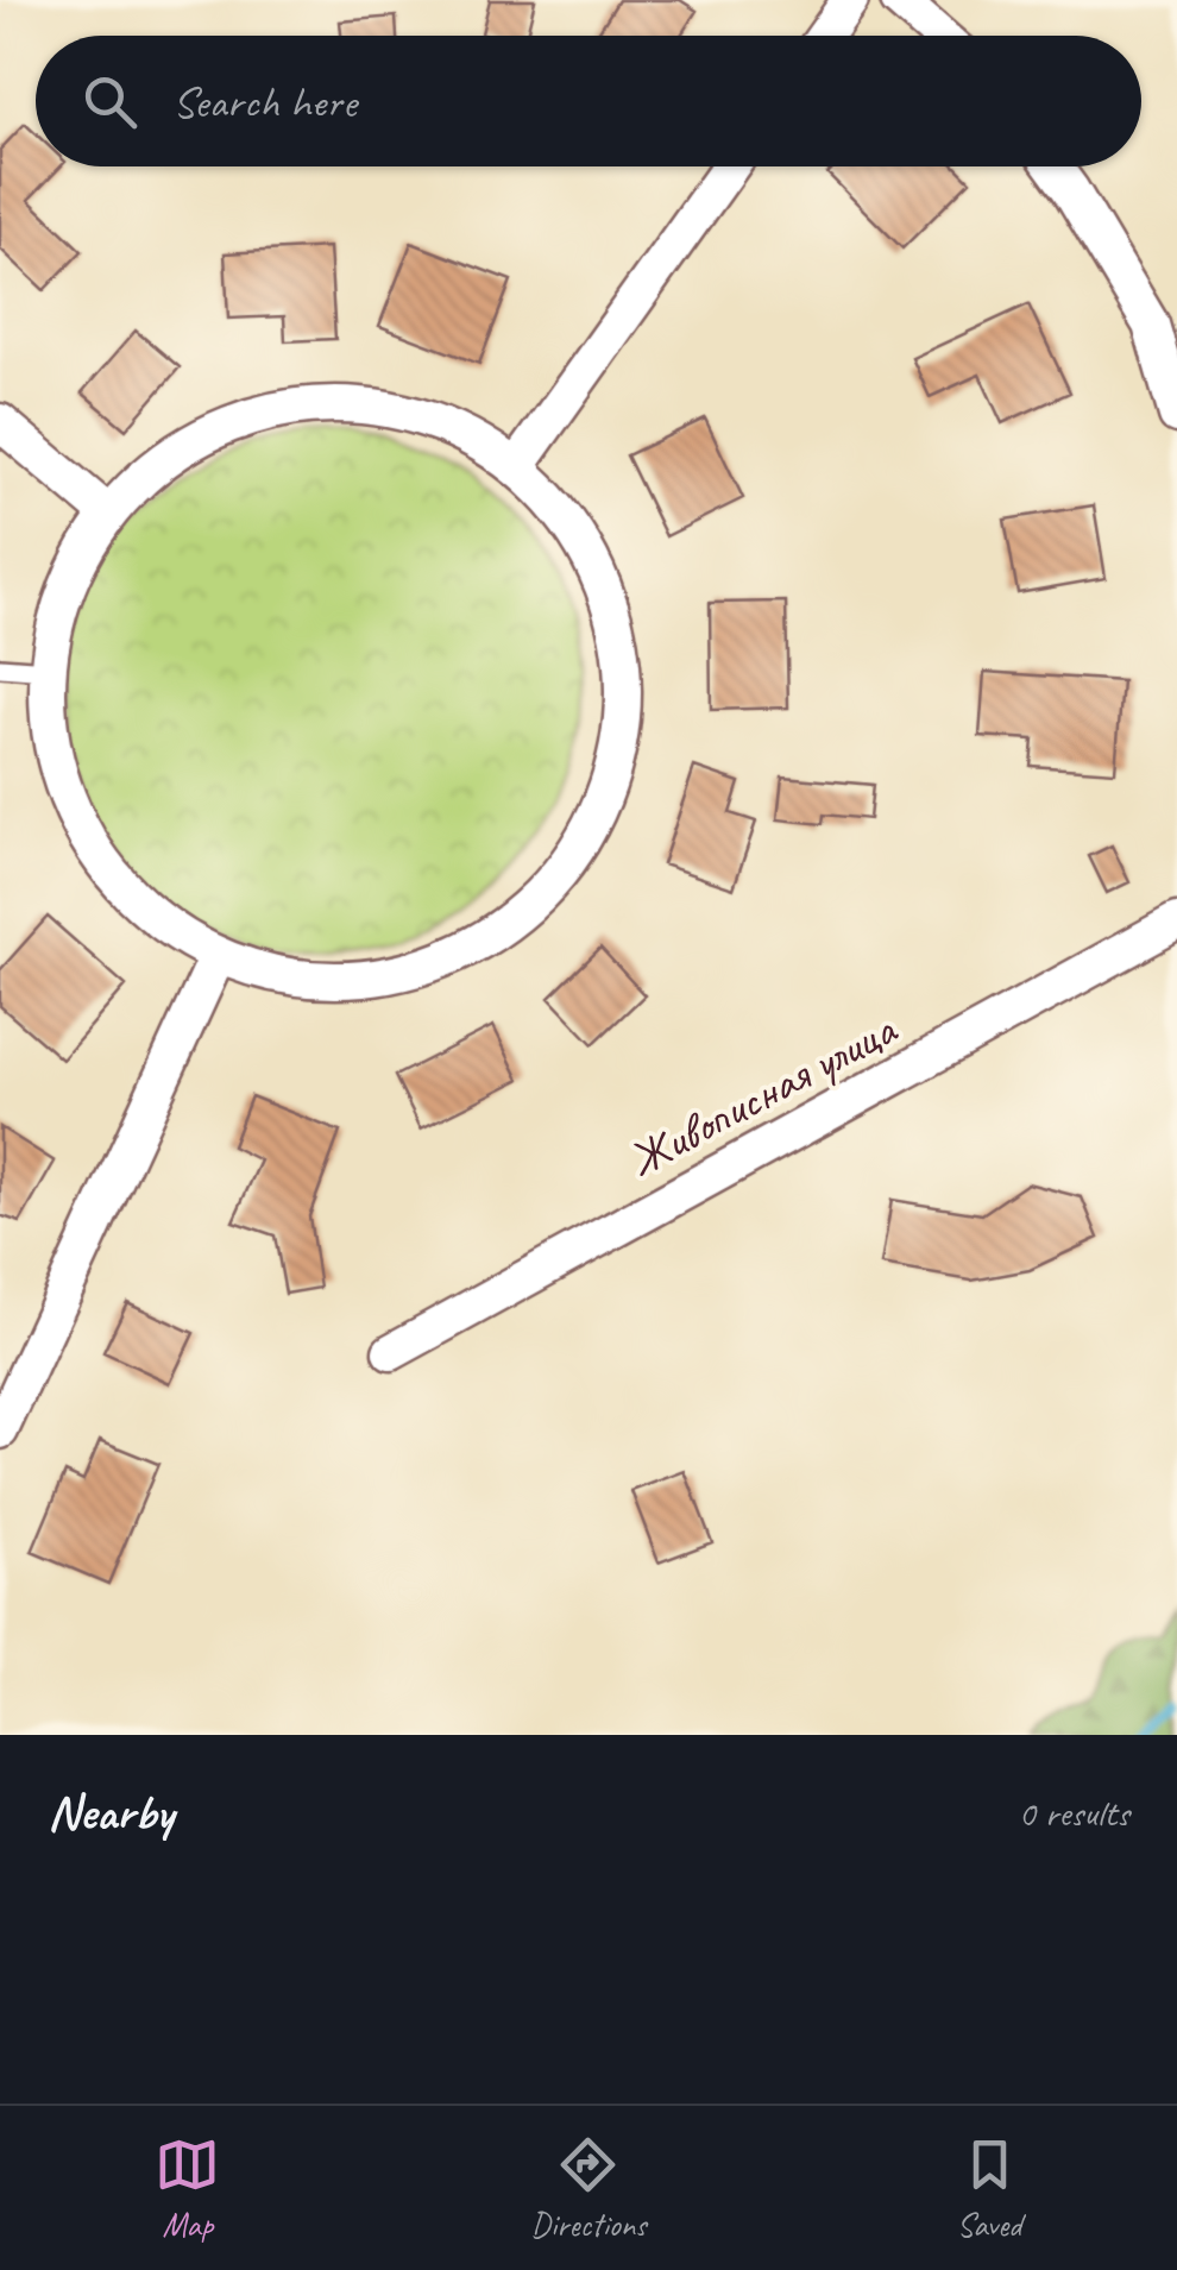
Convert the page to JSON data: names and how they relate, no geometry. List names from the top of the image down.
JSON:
{
  "streets": {
    "street": ["Живописная улица"]
  },
  "page": {
    "search": "Search here",
    "heading": ["Nearby", "0 results"],
    "nav": ["Map", "Directions", "Saved"]
  }
}
